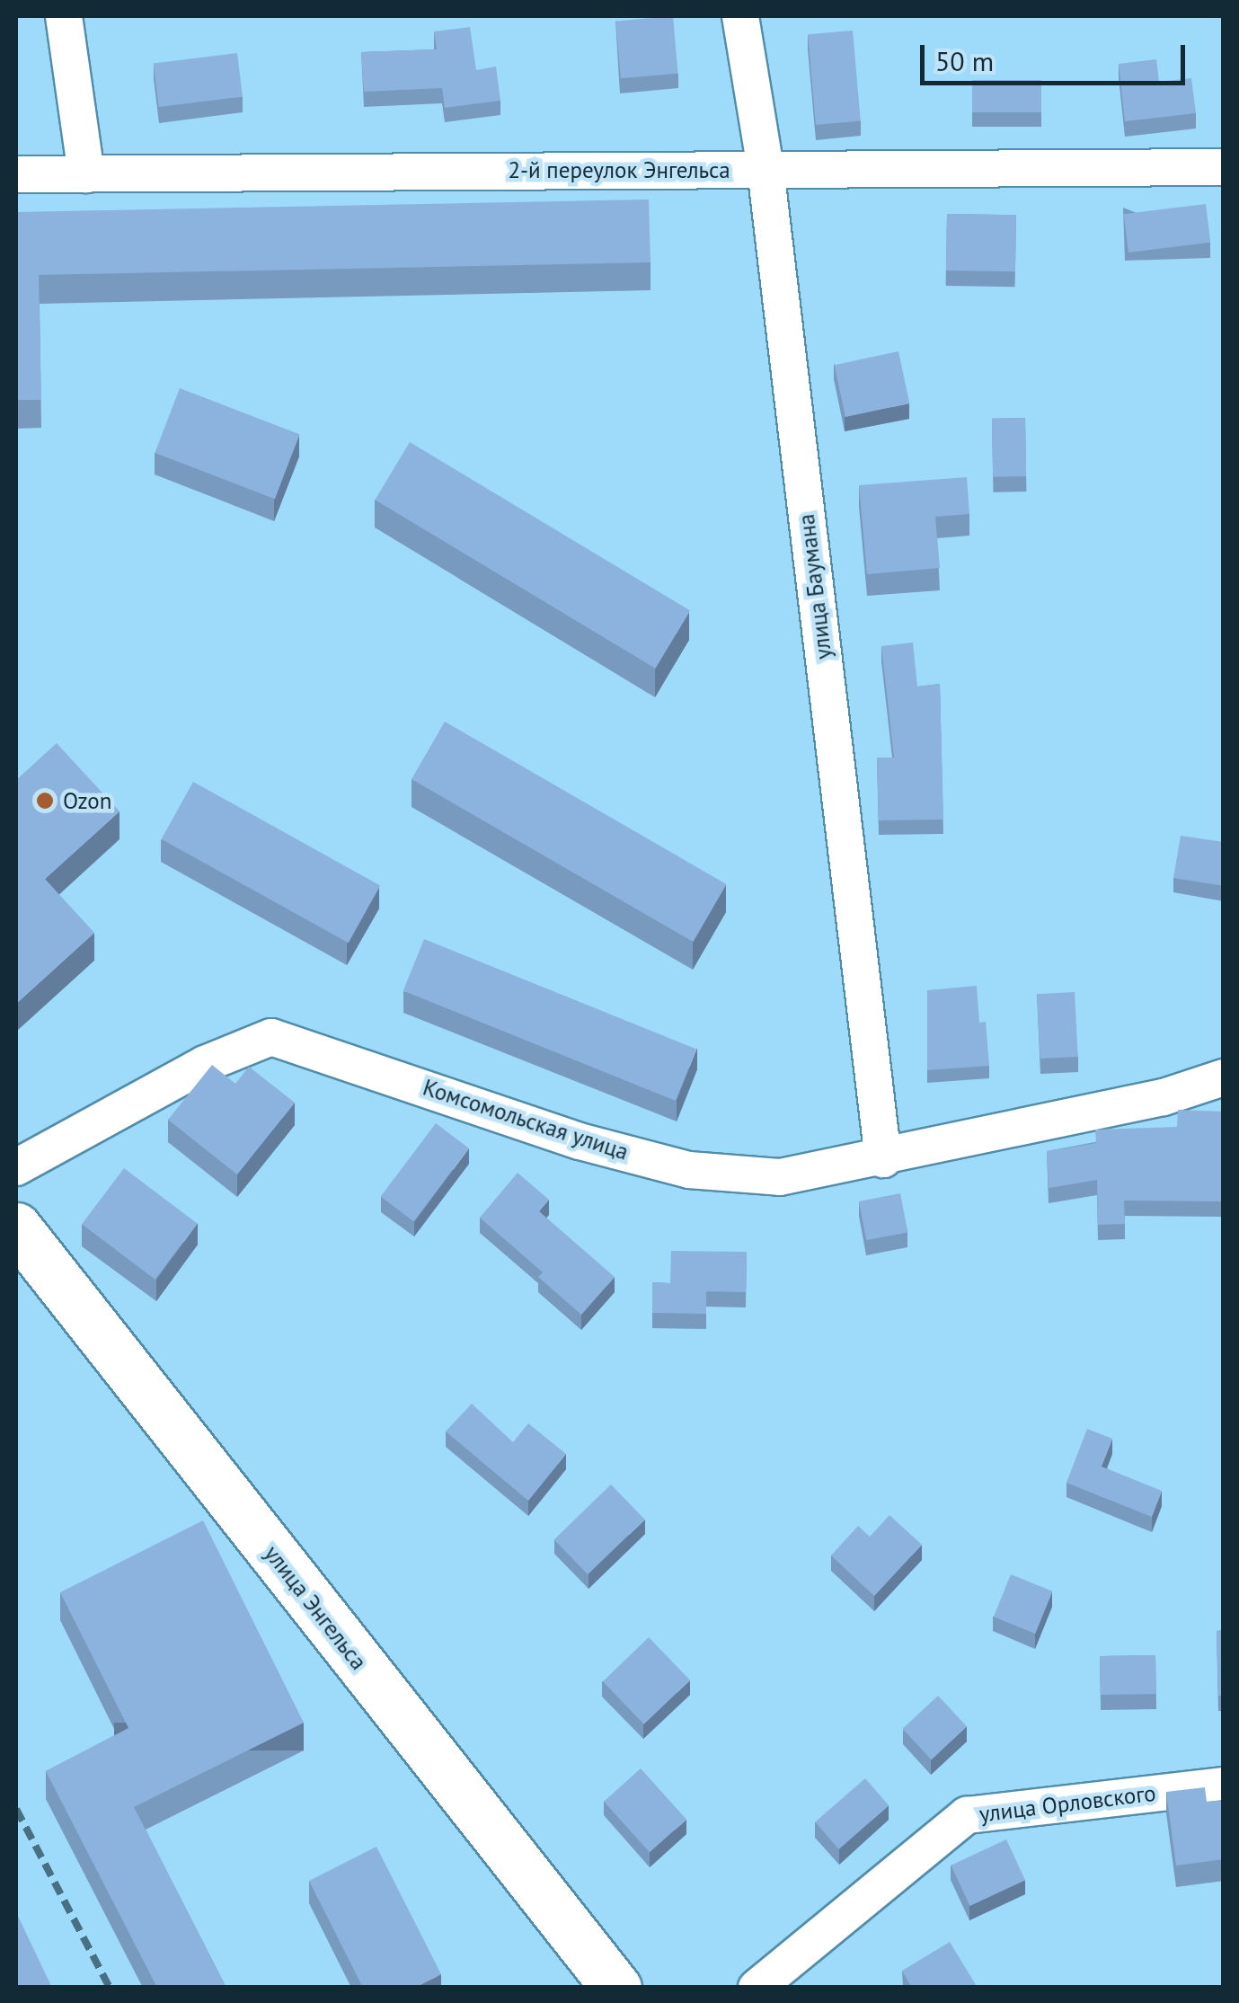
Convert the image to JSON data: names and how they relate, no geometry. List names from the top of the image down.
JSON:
{
  "streets": {
    "street": [
      "2-й переулок Энгельса",
      "улица Баумана",
      "Комсомольская улица",
      "улица Энгельса",
      "улица Орловского"
    ]
  },
  "crossings": [
    ["2-й переулок Энгельса", "улица Баумана"],
    ["улица Баумана", "Комсомольская улица"]
  ],
  "places": ["Ozon"],
  "scale_bar": "50 m"
}
